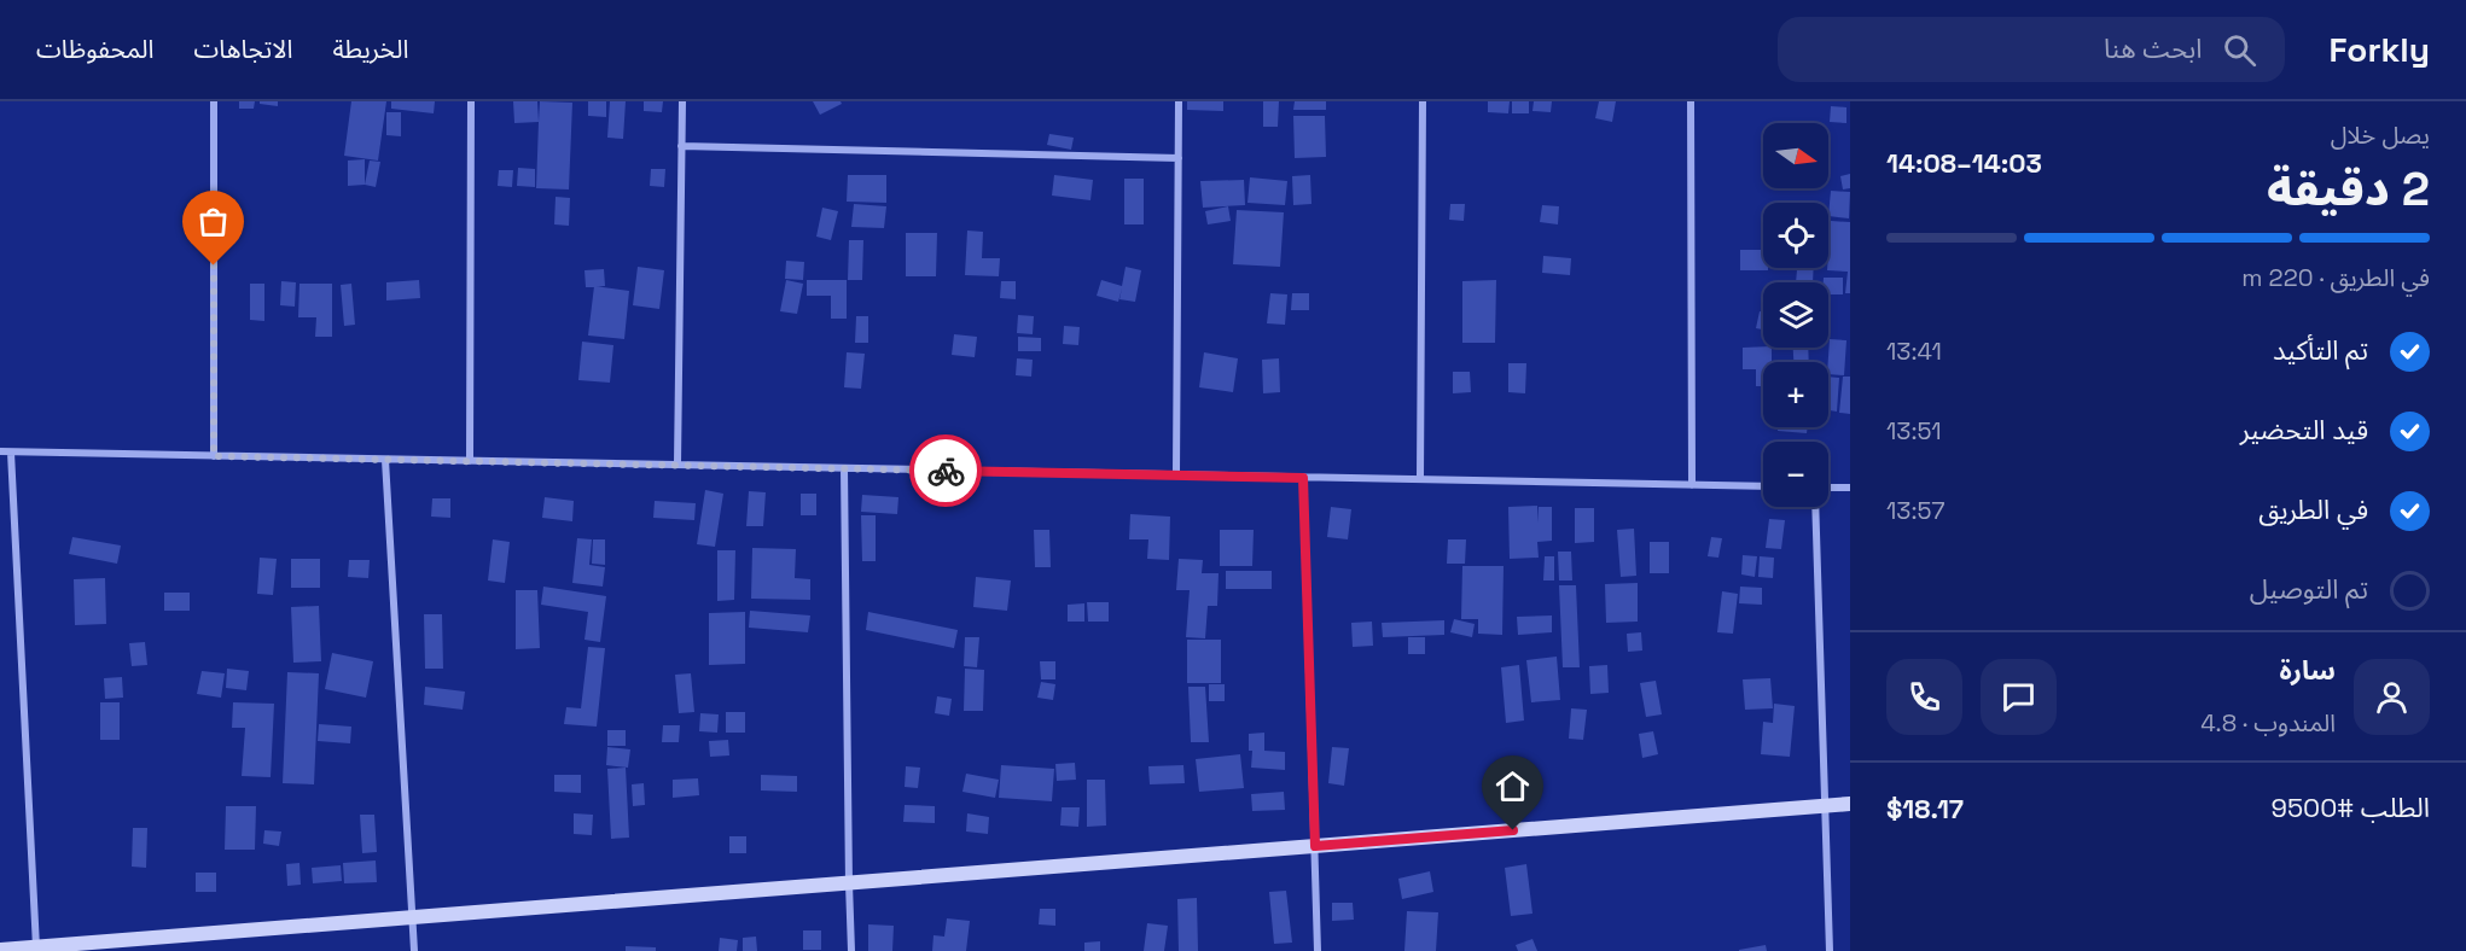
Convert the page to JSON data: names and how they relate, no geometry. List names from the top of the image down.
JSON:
{
  "north": "right",
  "page": {
    "header": "Forkly",
    "search": "ابحث هنا",
    "nav": ["الخريطة", "الاتجاهات", "المحفوظات"],
    "heading": ["2 دقيقة", "يصل خلال", "14:03–14:08"],
    "panel": [
      "سارة",
      "المندوب · 4.8",
      "الطلب #9500",
      "$18.17"
    ],
    "map_buttons": ["+", "−"],
    "bar": "في الطريق · 220 m",
    "list": [
      ["تم التأكيد", "13:41"],
      ["قيد التحضير", "13:51"],
      ["في الطريق", "13:57"],
      "تم التوصيل"
    ]
  }
}
